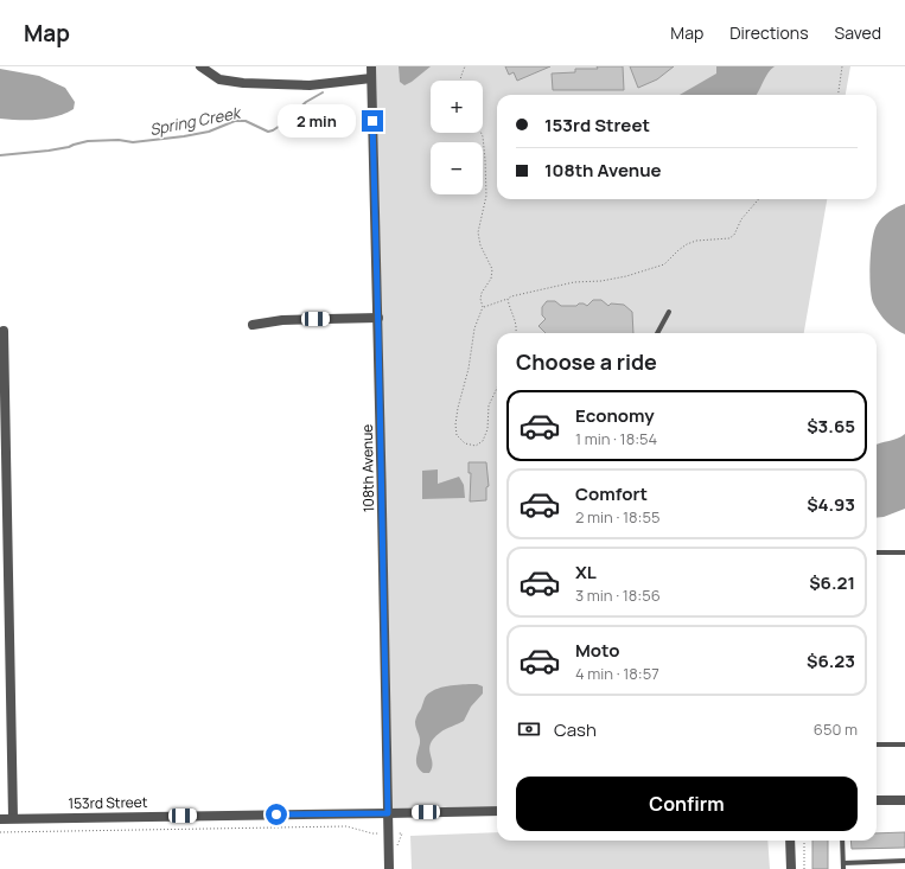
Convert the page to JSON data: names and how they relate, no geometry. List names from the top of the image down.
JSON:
{
  "streets": {
    "street": ["108th Avenue", "153rd Street"]
  },
  "crossings": [
    ["108th Avenue", "153rd Street"]
  ],
  "water": ["Spring Creek"],
  "page": {
    "header": "Map",
    "nav": ["Map", "Directions", "Saved"],
    "map_buttons": ["+", "−"],
    "banner": ["153rd Street", "108th Avenue"],
    "bubble": "2 min",
    "heading": "Choose a ride",
    "list": [
      {
        "name": "Economy",
        "note": "1 min · 18:54",
        "value": "$3.65"
      },
      {
        "name": "Comfort",
        "note": "2 min · 18:55",
        "value": "$4.93"
      },
      {
        "name": "XL",
        "note": "3 min · 18:56",
        "value": "$6.21"
      },
      {
        "name": "Moto",
        "note": "4 min · 18:57",
        "value": "$6.23"
      }
    ],
    "pay": ["Cash", "650 m"],
    "buttons": "Confirm"
  }
}
